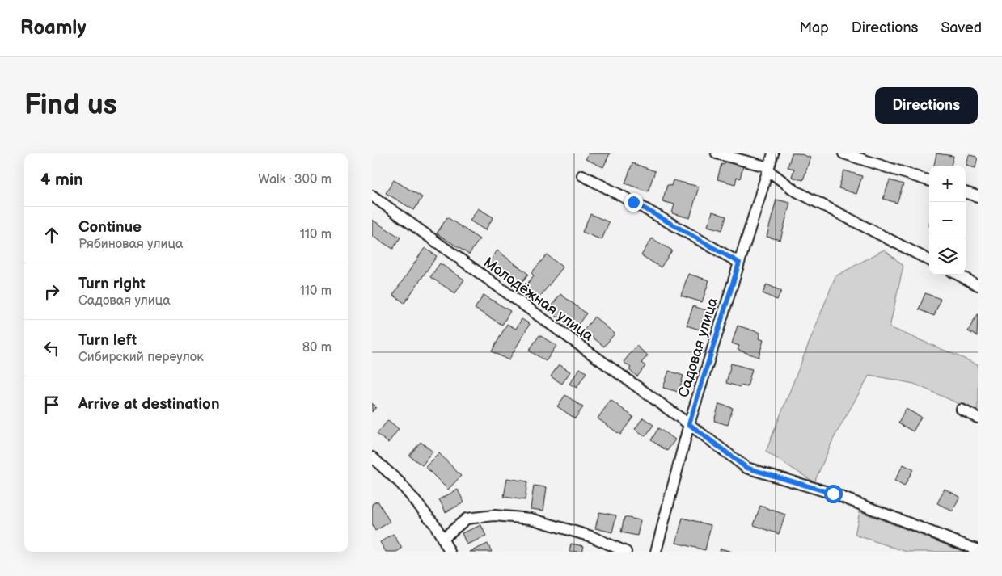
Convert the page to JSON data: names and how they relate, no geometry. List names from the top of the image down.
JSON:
{
  "streets": {
    "street": ["Молодёжная улица", "Садовая улица"]
  },
  "crossings": [
    ["Молодёжная улица", "Садовая улица"]
  ],
  "page": {
    "header": "Roamly",
    "nav": ["Map", "Directions", "Saved"],
    "buttons": "Directions",
    "title": "Find us",
    "heading": ["4 min", "Walk · 300 m"],
    "map_buttons": ["+", "−"],
    "list": [
      ["Continue", "Рябиновая улица", "110 m"],
      ["Turn right", "Садовая улица", "110 m"],
      ["Turn left", "Сибирский переулок", "80 m"],
      "Arrive at destination"
    ]
  }
}
